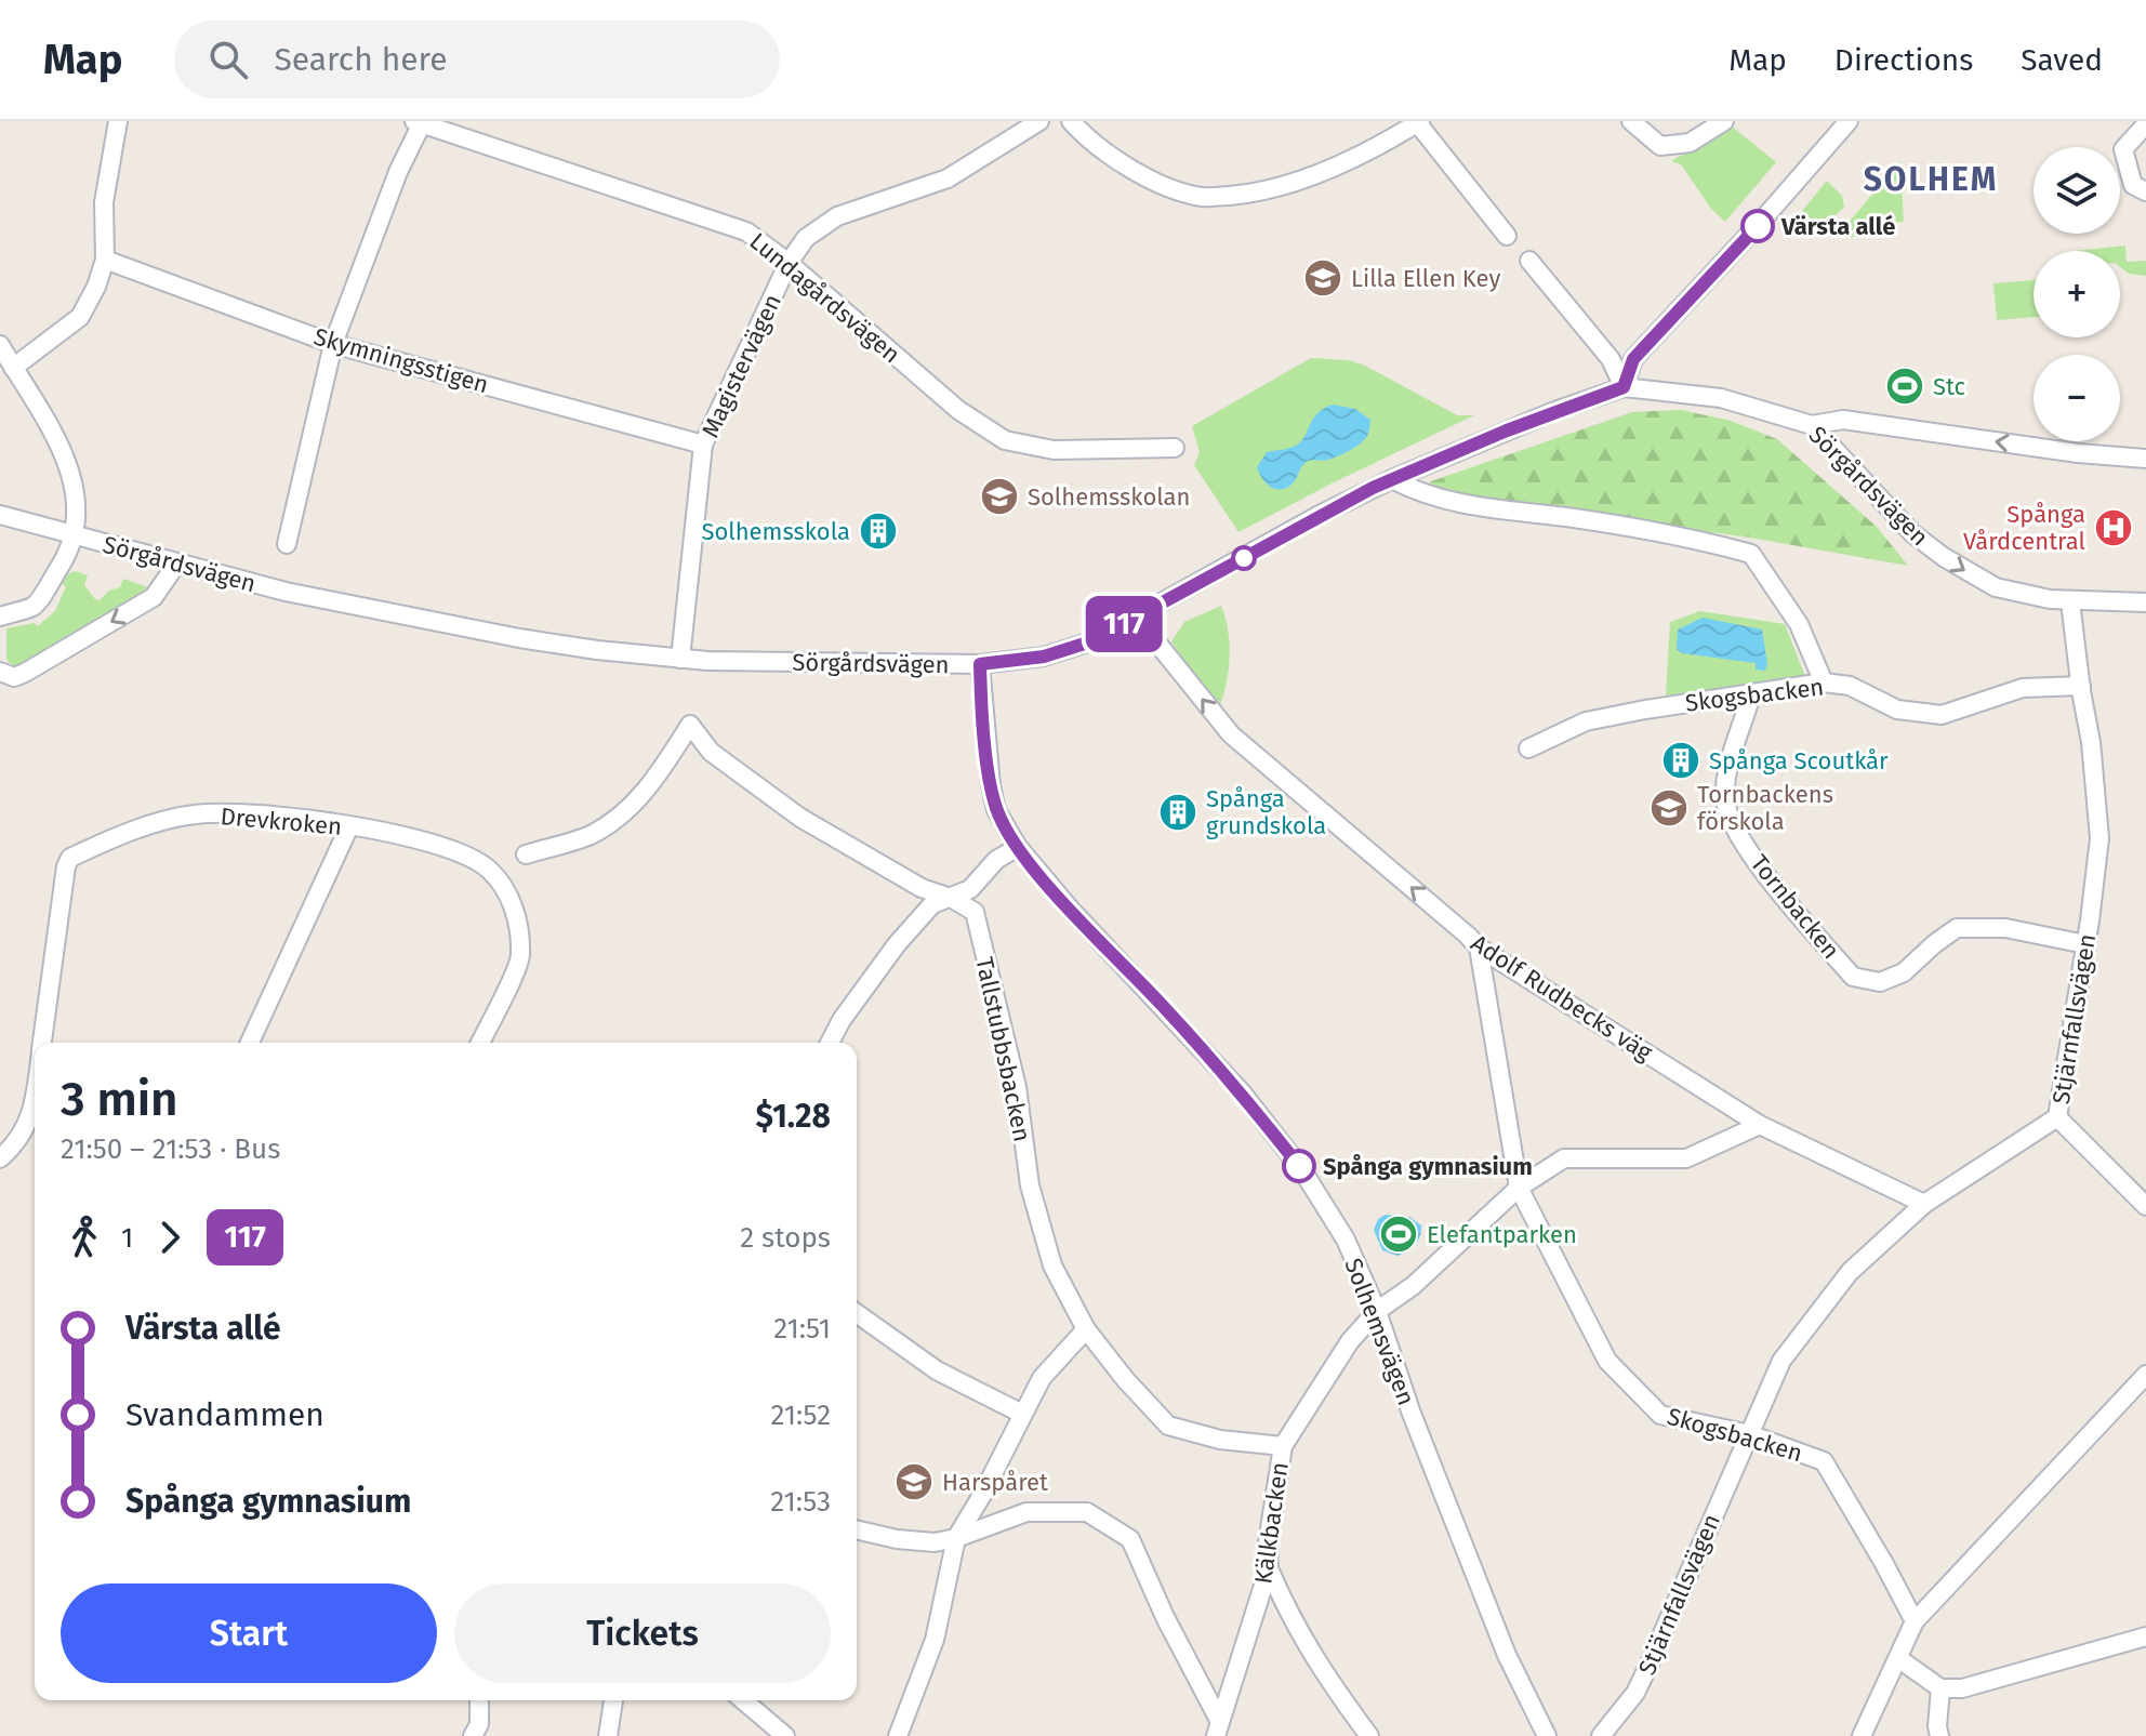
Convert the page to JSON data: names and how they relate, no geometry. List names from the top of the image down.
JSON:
{
  "streets": {
    "street": [
      "Lundagårdsvägen",
      "Skymningsstigen",
      "Magistervägen",
      "Sörgårdsvägen",
      "Skogsbacken",
      "Drevkroken",
      "Tornbacken",
      "Adolf Rudbecks väg",
      "Stjärnfallsvägen",
      "Tallstubbsbacken",
      "Solhemsvägen",
      "Kälkbacken"
    ]
  },
  "crossings": [
    ["Lundagårdsvägen", "Magistervägen"],
    ["Skymningsstigen", "Magistervägen"],
    ["Magistervägen", "Sörgårdsvägen"],
    ["Sörgårdsvägen", "Adolf Rudbecks väg"],
    ["Sörgårdsvägen", "Stjärnfallsvägen"],
    ["Sörgårdsvägen", "Solhemsvägen"],
    ["Skogsbacken", "Tornbacken"],
    ["Skogsbacken", "Adolf Rudbecks väg"],
    ["Skogsbacken", "Stjärnfallsvägen"],
    ["Skogsbacken", "Kälkbacken"],
    ["Tornbacken", "Stjärnfallsvägen"],
    ["Adolf Rudbecks väg", "Stjärnfallsvägen"],
    ["Adolf Rudbecks väg", "Kälkbacken"],
    ["Tallstubbsbacken", "Kälkbacken"],
    ["Solhemsvägen", "Kälkbacken"]
  ],
  "one_way": ["Adolf Rudbecks väg"],
  "districts": ["SOLHEM"],
  "places": {
    "other": ["Värsta allé", "Spånga gymnasium"],
    "school or university": [
      "Lilla Ellen Key",
      "Solhemsskolan",
      "Tornbackens förskola",
      "Harspåret"
    ],
    "sports": ["Stc", "Elefantparken"],
    "hospital": ["Spånga Vårdcentral"],
    "building": ["Solhemsskola", "Spånga Scoutkår", "Spånga grundskola"]
  },
  "lines": ["bus line 117"],
  "page": {
    "header": "Map",
    "search": "Search here",
    "nav": ["Map", "Directions", "Saved"],
    "on_map": "117",
    "map_buttons": ["+", "−"],
    "heading": ["3 min", "21:50 – 21:53 · Bus", "$1.28"],
    "legs": ["1", "117", "2 stops"],
    "list": [
      {
        "name": "Värsta allé",
        "value": "21:51"
      },
      {
        "name": "Svandammen",
        "value": "21:52"
      },
      {
        "name": "Spånga gymnasium",
        "value": "21:53"
      }
    ],
    "buttons": ["Start", "Tickets"]
  }
}
